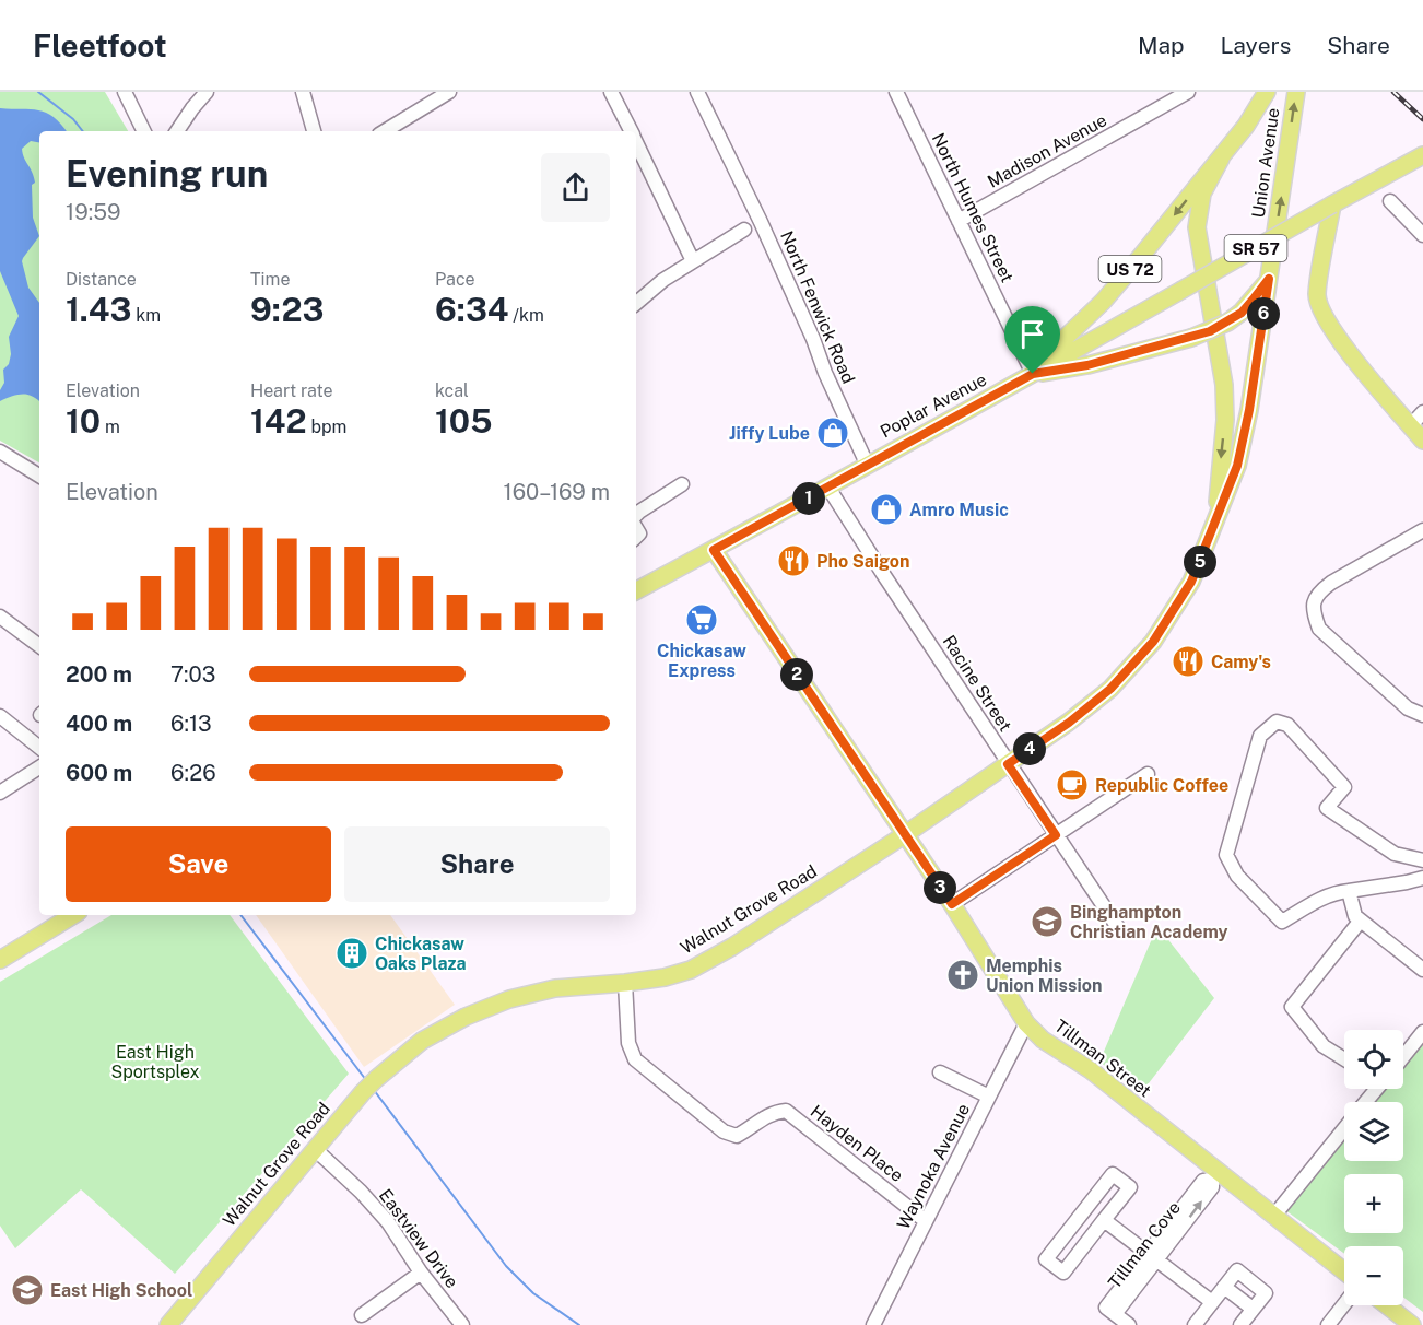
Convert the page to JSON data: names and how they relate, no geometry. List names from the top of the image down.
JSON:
{
  "streets": {
    "main road": [
      "Union Avenue",
      "SR 57",
      "US 72",
      "Poplar Avenue",
      "Walnut Grove Road",
      "Tillman Street"
    ],
    "street": [
      "Madison Avenue",
      "North Humes Street",
      "North Fenwick Road",
      "Racine Street",
      "Hayden Place",
      "Waynoka Avenue",
      "Eastview Drive",
      "Tillman Cove"
    ]
  },
  "crossings": [
    ["Madison Avenue", "North Humes Street"],
    ["Union Avenue", "US 72"],
    ["Union Avenue", "Walnut Grove Road"],
    ["North Humes Street", "US 72"],
    ["North Humes Street", "Poplar Avenue"],
    ["US 72", "Poplar Avenue"],
    ["US 72", "Walnut Grove Road"],
    ["North Fenwick Road", "Poplar Avenue"],
    ["Poplar Avenue", "Racine Street"],
    ["Poplar Avenue", "Tillman Street"],
    ["Racine Street", "Walnut Grove Road"],
    ["Walnut Grove Road", "Tillman Street"],
    ["Walnut Grove Road", "Hayden Place"],
    ["Walnut Grove Road", "Eastview Drive"],
    ["Tillman Street", "Waynoka Avenue"],
    ["Tillman Street", "Tillman Cove"],
    ["Hayden Place", "Waynoka Avenue"]
  ],
  "one_way": ["Union Avenue"],
  "parks": ["East High Sportsplex"],
  "places": {
    "shop": ["Jiffy Lube", "Amro Music"],
    "restaurant": ["Pho Saigon", "Camy's"],
    "supermarket": ["Chickasaw Express"],
    "cafe": ["Republic Coffee"],
    "school or university": ["Binghampton Christian Academy", "East High School"],
    "building": ["Chickasaw Oaks Plaza"],
    "church": ["Memphis Union Mission"]
  },
  "page": {
    "header": "Fleetfoot",
    "nav": ["Map", "Layers", "Share"],
    "heading": ["Evening run", "19:59"],
    "stats": [
      ["Distance", "1.43 km"],
      ["Time", "9:23"],
      ["Pace", "6:34 /km"],
      ["Elevation", "10 m"],
      ["Heart rate", "142 bpm"],
      ["kcal", "105"]
    ],
    "pins": [
      "6",
      "1",
      "5",
      "2",
      "4",
      "3"
    ],
    "chart": ["Elevation", "160–169 m"],
    "list": [
      {
        "name": "200 m",
        "note": "7:03"
      },
      {
        "name": "400 m",
        "note": "6:13"
      },
      {
        "name": "600 m",
        "note": "6:26"
      }
    ],
    "buttons": ["Save", "Share"],
    "map_buttons": ["+", "−"]
  }
}
